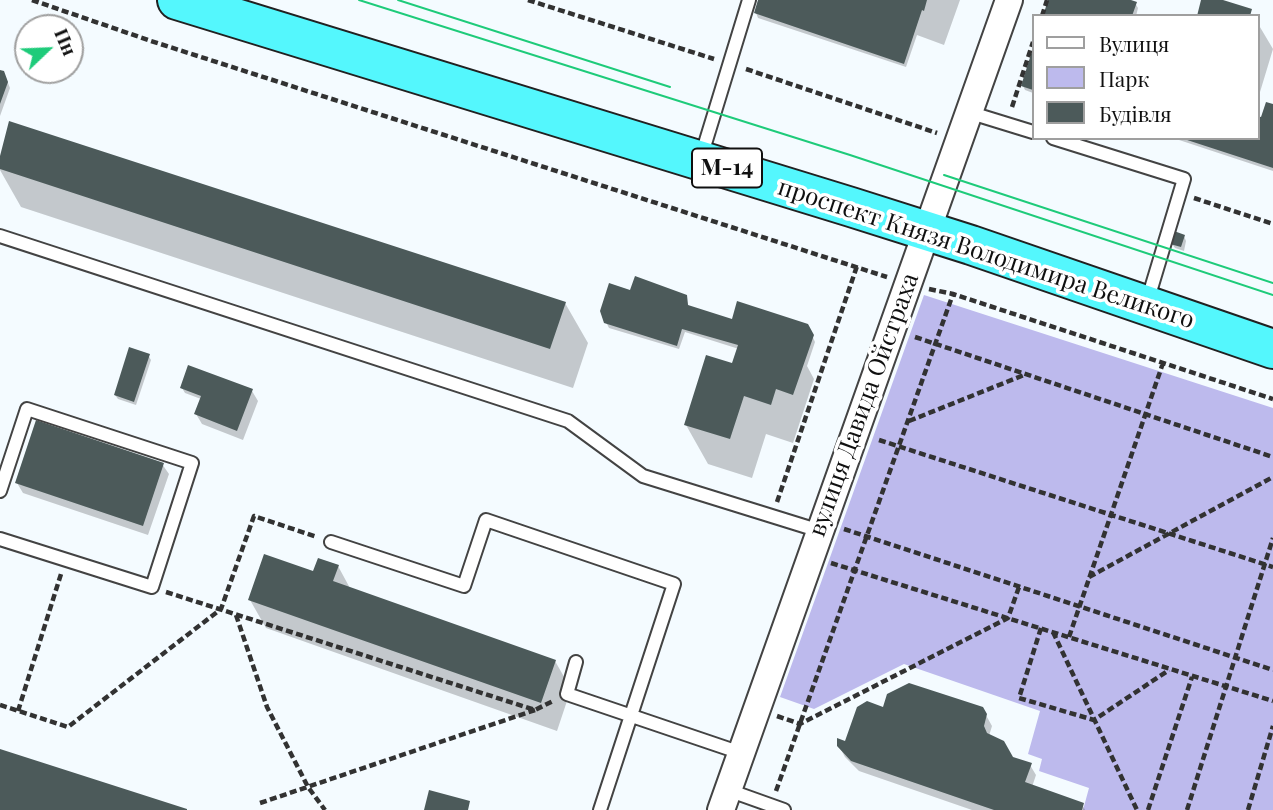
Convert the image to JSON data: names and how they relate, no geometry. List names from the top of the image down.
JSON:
{
  "streets": {
    "highway": ["М-14", "проспект Князя Володимира Великого"],
    "street": ["вулиця Давида Ойстраха"]
  },
  "crossings": [
    ["проспект Князя Володимира Великого", "вулиця Давида Ойстраха"]
  ],
  "legend": ["Вулиця", "Парк", "Будівля"],
  "north": "top right"
}
